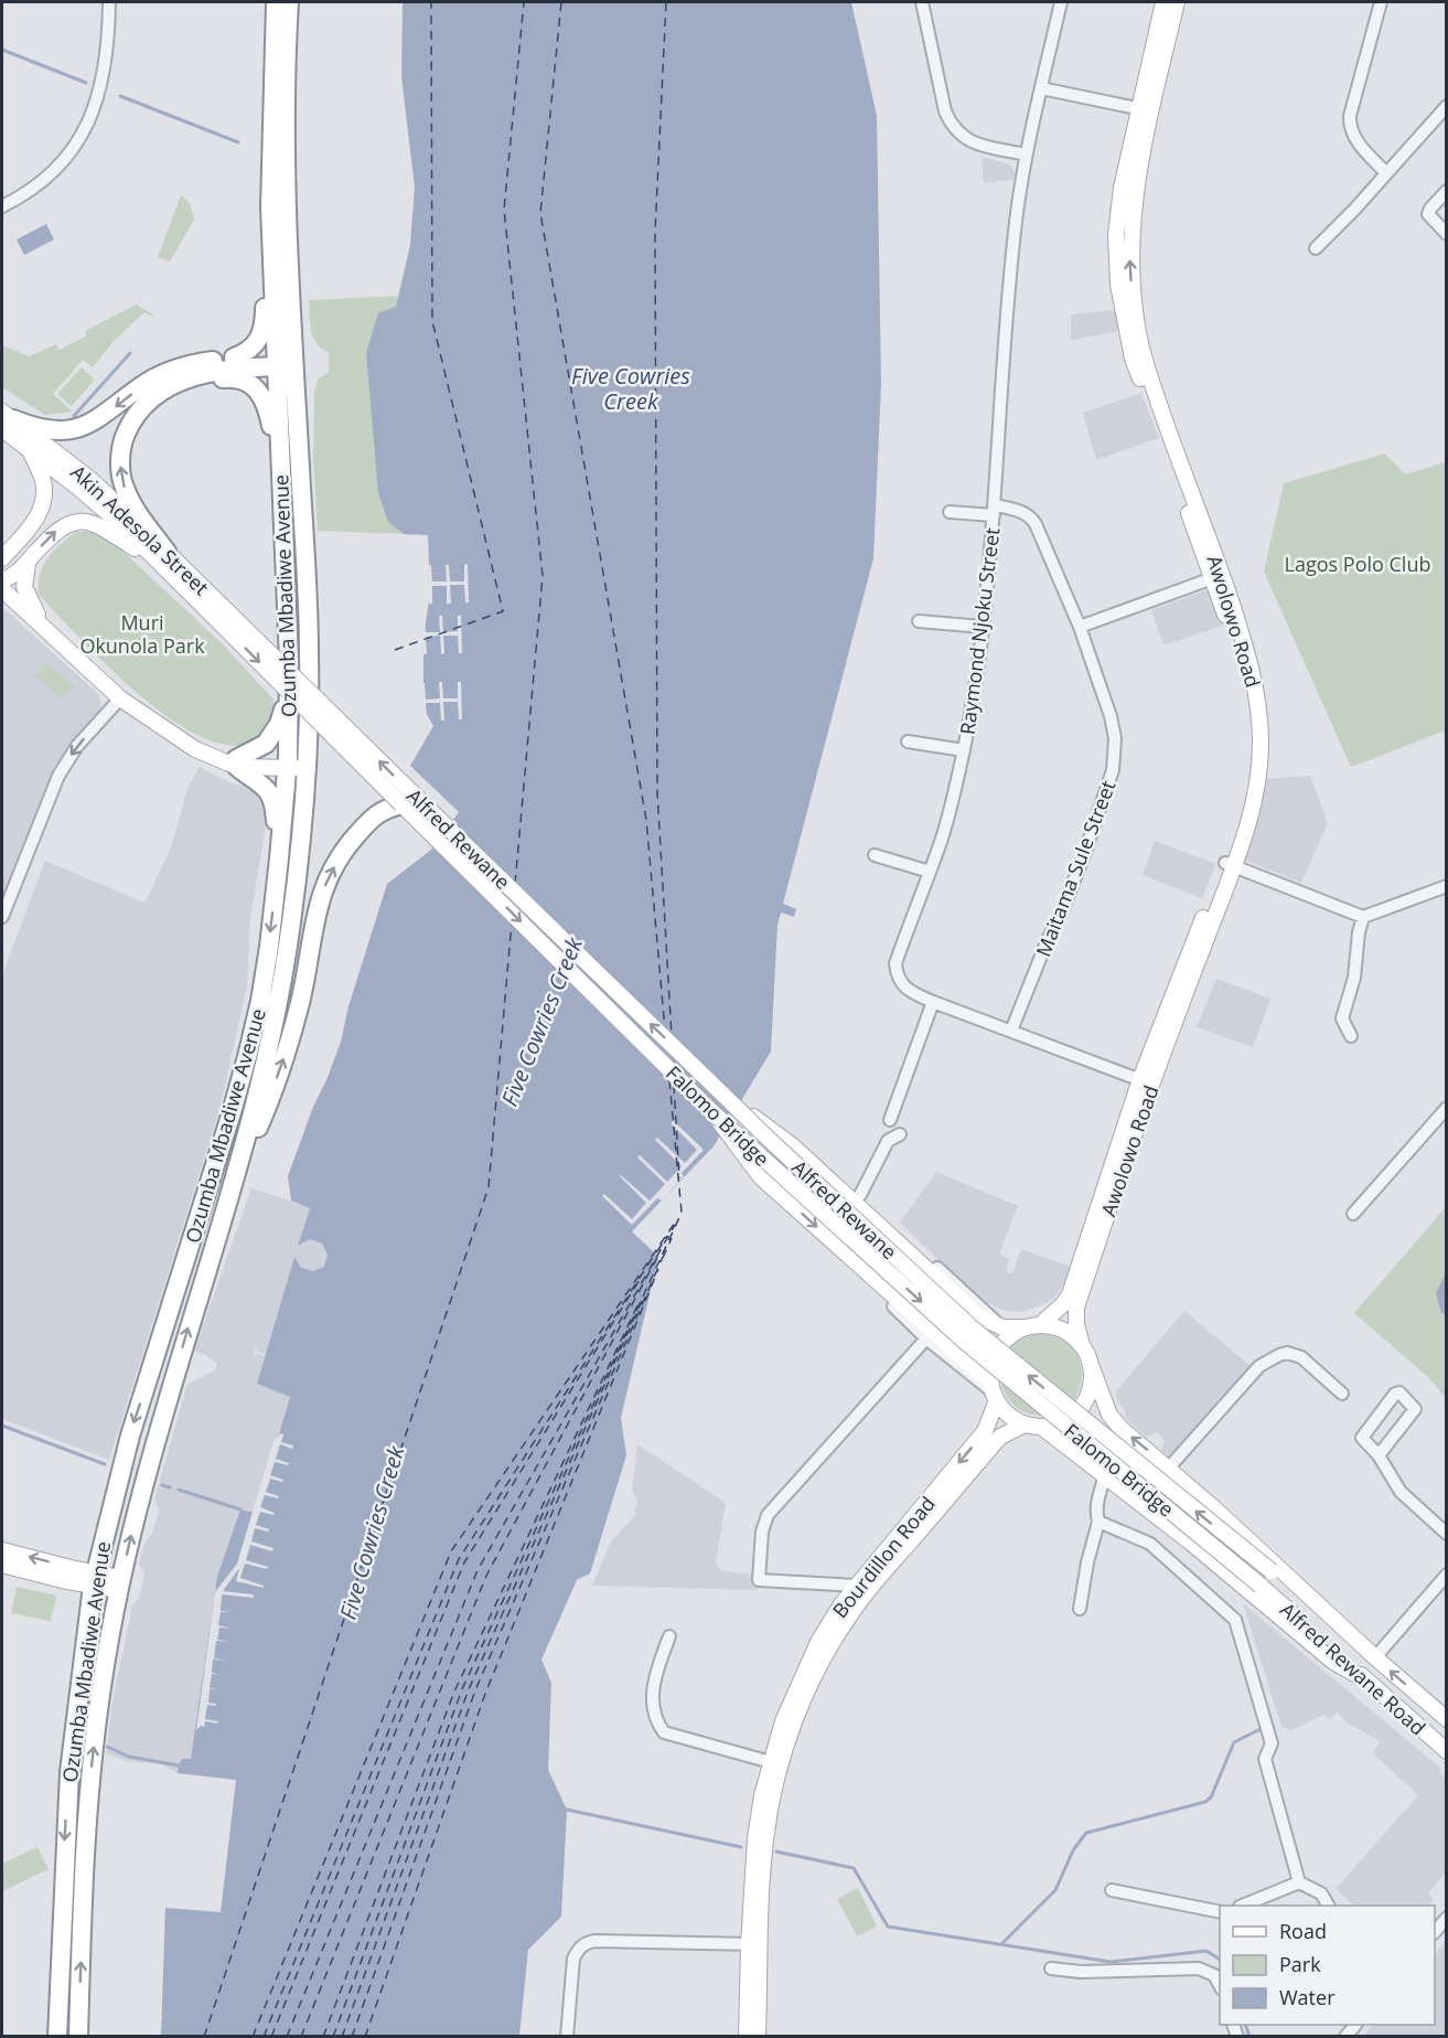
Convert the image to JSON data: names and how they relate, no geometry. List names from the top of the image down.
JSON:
{
  "streets": {
    "highway": ["Ozumba Mbadiwe Avenue"],
    "main road": [
      "Akin Adesola Street",
      "Awolowo Road",
      "Alfred Rewane",
      "Falomo Bridge",
      "Bourdillon Road",
      "Alfred Rewane Road"
    ],
    "street": ["Raymond Njoku Street", "Maitama Sule Street"]
  },
  "crossings": [
    ["Akin Adesola Street", "Alfred Rewane"],
    ["Akin Adesola Street", "Falomo Bridge"],
    ["Awolowo Road", "Raymond Njoku Street"],
    ["Awolowo Road", "Bourdillon Road"],
    ["Raymond Njoku Street", "Maitama Sule Street"],
    ["Alfred Rewane", "Falomo Bridge"],
    ["Alfred Rewane", "Alfred Rewane Road"],
    ["Falomo Bridge", "Alfred Rewane Road"]
  ],
  "water": ["Five Cowries Creek"],
  "parks": ["Lagos Polo Club", "Muri Okunola Park"],
  "legend": ["Road", "Park", "Water"]
}
